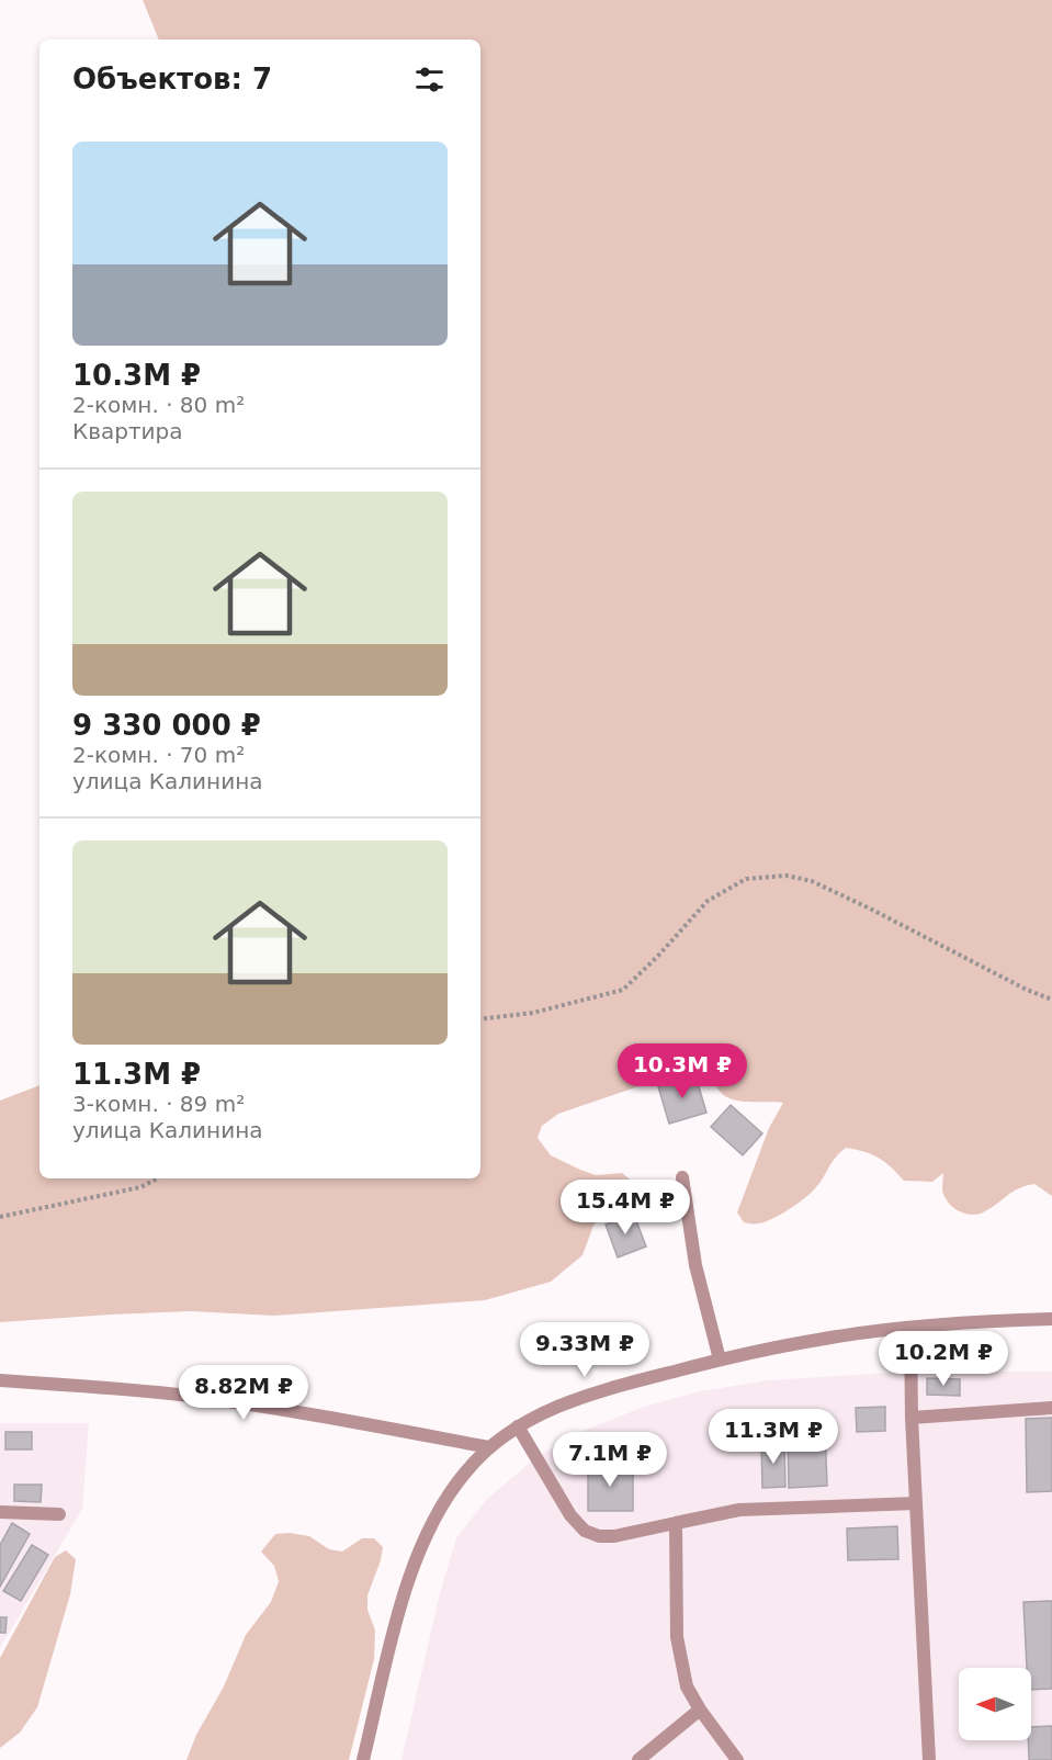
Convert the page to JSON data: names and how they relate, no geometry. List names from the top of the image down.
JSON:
{
  "north": "left",
  "page": {
    "heading": "Объектов: 7",
    "list": [
      {
        "name": "10.3M ₽",
        "note": "2-комн. · 80 m² · Квартира"
      },
      {
        "name": "9 330 000 ₽",
        "note": "2-комн. · 70 m² · улица Калинина"
      },
      {
        "name": "11.3M ₽",
        "note": "3-комн. · 89 m² · улица Калинина"
      }
    ],
    "price": [
      "10.3M ₽",
      "15.4M ₽",
      "9.33M ₽",
      "10.2M ₽",
      "8.82M ₽",
      "11.3M ₽",
      "7.1M ₽"
    ]
  }
}
